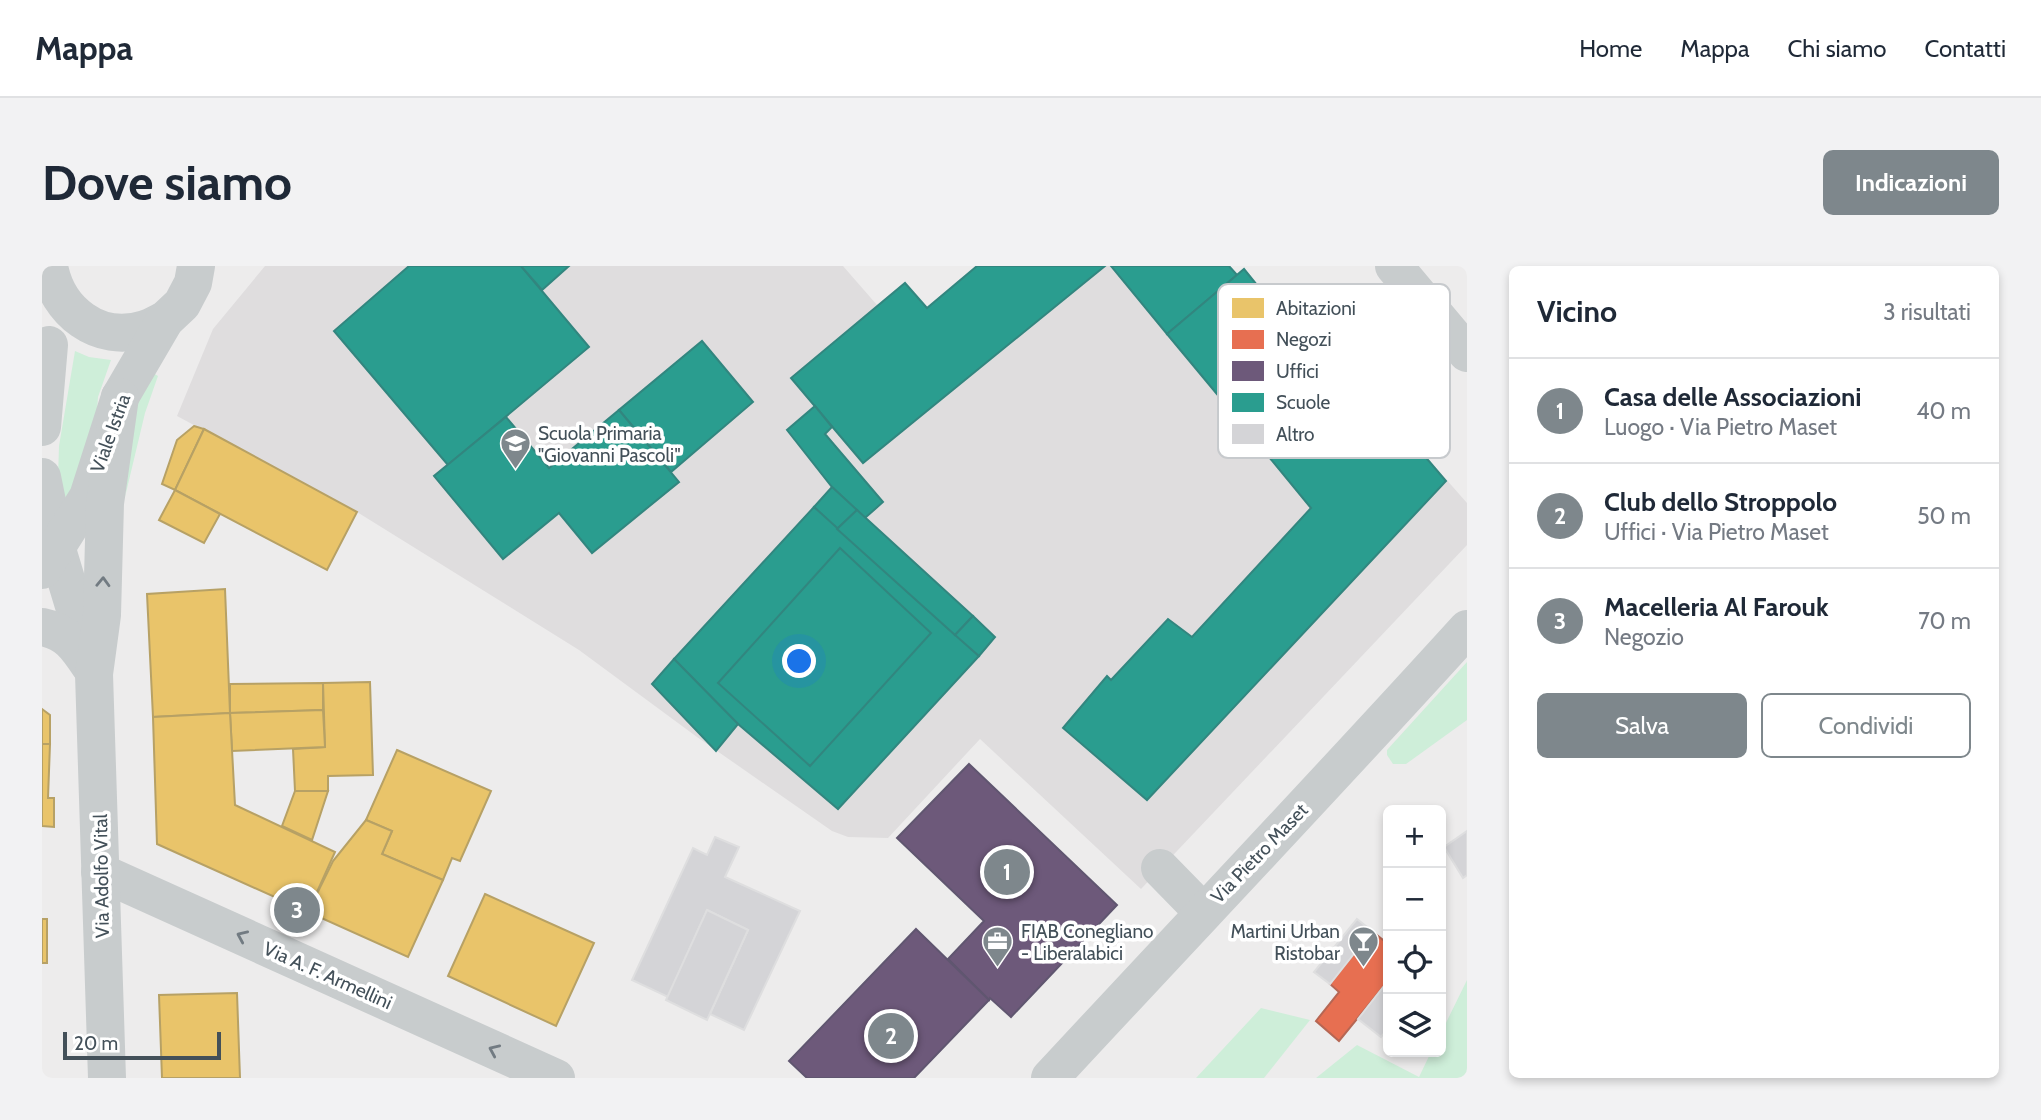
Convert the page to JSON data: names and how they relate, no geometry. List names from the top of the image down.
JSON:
{
  "streets": {
    "street": [
      "Viale Istria",
      "Via Pietro Maset",
      "Via Adolfo Vital",
      "Via A. F. Armellini"
    ]
  },
  "crossings": [
    ["Viale Istria", "Via Adolfo Vital"],
    ["Via Adolfo Vital", "Via A. F. Armellini"]
  ],
  "one_way": ["Via A. F. Armellini"],
  "places": {
    "school or university": ["Scuola Primaria \"Giovanni Pascoli\""],
    "office": ["FIAB Conegliano - Liberalabici"],
    "bar": ["Martini Urban Ristobar"]
  },
  "legend": [
    "Abitazioni",
    "Negozi",
    "Uffici",
    "Scuole",
    "Altro"
  ],
  "scale_bar": "20 m",
  "page": {
    "header": "Mappa",
    "nav": [
      "Home",
      "Mappa",
      "Chi siamo",
      "Contatti"
    ],
    "buttons": [
      "Indicazioni",
      ["Salva", "Condividi"]
    ],
    "title": "Dove siamo",
    "heading": ["Vicino", "3 risultati"],
    "list": [
      {
        "mark": "1",
        "name": "Casa delle Associazioni",
        "note": "Luogo · Via Pietro Maset",
        "value": "40 m"
      },
      {
        "mark": "2",
        "name": "Club dello Stroppolo",
        "note": "Uffici · Via Pietro Maset",
        "value": "50 m"
      },
      {
        "mark": "3",
        "name": "Macelleria Al Farouk",
        "note": "Negozio",
        "value": "70 m"
      }
    ],
    "map_buttons": ["+", "−"],
    "pins": ["1", "3", "2"],
    "scale": "20 m"
  }
}
